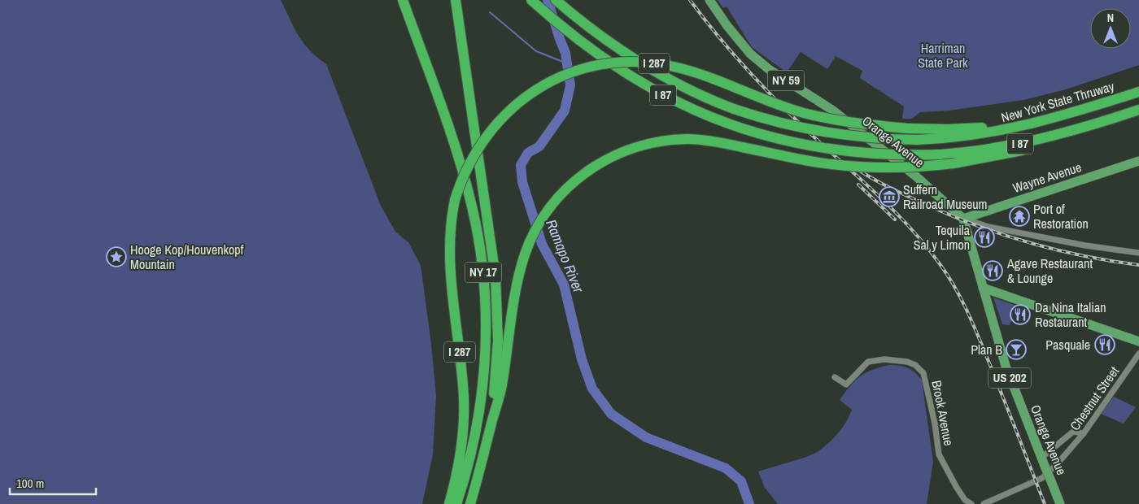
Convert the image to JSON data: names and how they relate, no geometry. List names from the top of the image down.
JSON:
{
  "streets": {
    "highway": [
      "I 287",
      "I 87",
      "New York State Thruway",
      "NY 17"
    ],
    "main road": [
      "NY 59",
      "Orange Avenue",
      "Wayne Avenue",
      "US 202"
    ],
    "street": ["Chestnut Street", "Brook Avenue"]
  },
  "crossings": [
    ["I 287", "New York State Thruway"],
    ["Orange Avenue", "Wayne Avenue"]
  ],
  "water": ["Ramapo River"],
  "parks": ["Harriman State Park"],
  "places": {
    "museum": ["Suffern Railroad Museum"],
    "temple": ["Port of Restoration"],
    "restaurant": [
      "Tequila Sal y Limon",
      "Agave Restaurant & Lounge",
      "Da Nina Italian Restaurant",
      "Pasquale"
    ],
    "place": ["Hooge Kop/Houvenkopf Mountain"],
    "bar": ["Plan B"]
  },
  "scale_bar": "100 m",
  "north": "top"
}
